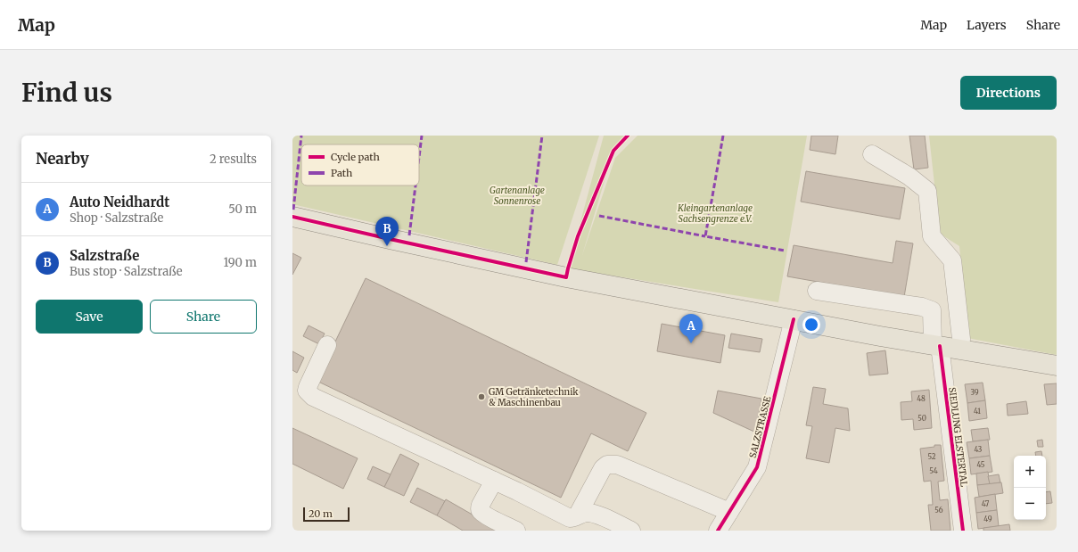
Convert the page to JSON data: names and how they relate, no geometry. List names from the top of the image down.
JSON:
{
  "streets": {
    "street": ["SALZSTRASSE", "SIEDLUNG ELSTERTAL"]
  },
  "parks": ["Gartenanlage Sonnenrose", "Kleingartenanlage Sachsengrenze e.V."],
  "places": ["GM Getränketechnik & Maschinenbau"],
  "house_numbers": [
    "39",
    "48",
    "41",
    "50",
    "43",
    "52",
    "45",
    "54",
    "47",
    "56",
    "49"
  ],
  "legend": ["Cycle path", "Path"],
  "scale_bar": "20 m",
  "page": {
    "header": "Map",
    "nav": ["Map", "Layers", "Share"],
    "buttons": [
      "Directions",
      ["Save", "Share"]
    ],
    "title": "Find us",
    "heading": ["Nearby", "2 results"],
    "list": [
      {
        "mark": "A",
        "name": "Auto Neidhardt",
        "note": "Shop · Salzstraße",
        "value": "50 m"
      },
      {
        "mark": "B",
        "name": "Salzstraße",
        "note": "Bus stop · Salzstraße",
        "value": "190 m"
      }
    ],
    "pins": ["B", "A"],
    "map_buttons": ["+", "−"],
    "scale": "20 m"
  }
}
